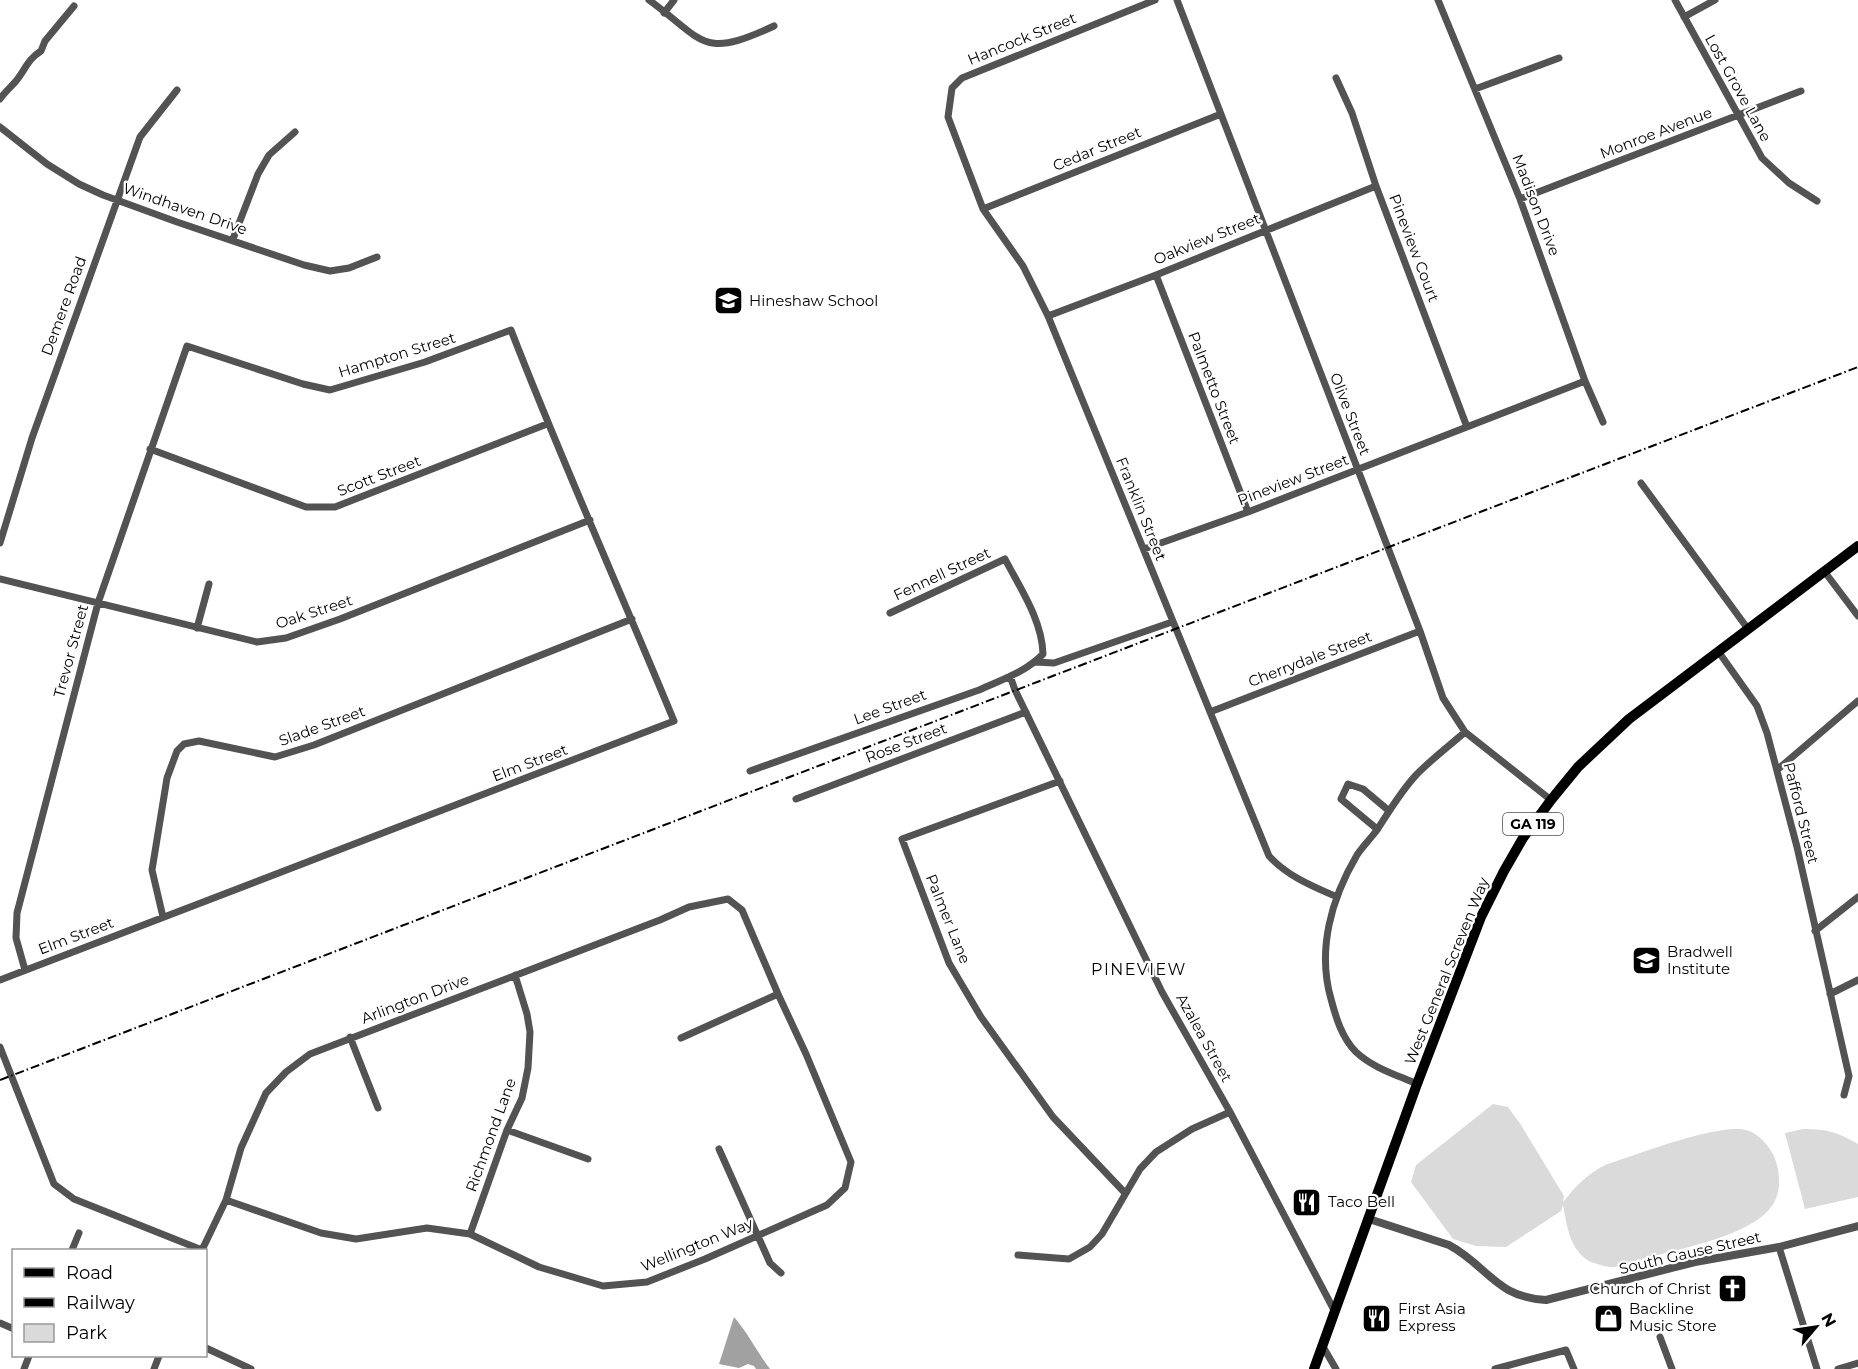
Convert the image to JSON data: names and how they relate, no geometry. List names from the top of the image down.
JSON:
{
  "streets": {
    "main road": ["GA 119", "West General Screven Way"],
    "street": [
      "Hancock Street",
      "Lost Grove Lane",
      "Monroe Avenue",
      "Cedar Street",
      "Madison Drive",
      "Windhaven Drive",
      "Oakview Street",
      "Pineview Court",
      "Demere Road",
      "Hampton Street",
      "Palmetto Street",
      "Olive Street",
      "Scott Street",
      "Pineview Street",
      "Franklin Street",
      "Fennell Street",
      "Oak Street",
      "Trevor Street",
      "Cherrydale Street",
      "Lee Street",
      "Slade Street",
      "Rose Street",
      "Elm Street",
      "Pafford Street",
      "Palmer Lane",
      "Arlington Drive",
      "Azalea Street",
      "Richmond Lane",
      "Wellington Way",
      "South Gause Street"
    ]
  },
  "crossings": [
    ["Hancock Street", "Franklin Street"],
    ["Lost Grove Lane", "Monroe Avenue"],
    ["Monroe Avenue", "Madison Drive"],
    ["Cedar Street", "Olive Street"],
    ["Cedar Street", "Franklin Street"],
    ["Madison Drive", "Pineview Street"],
    ["Windhaven Drive", "Demere Road"],
    ["Oakview Street", "Pineview Court"],
    ["Oakview Street", "Palmetto Street"],
    ["Oakview Street", "Olive Street"],
    ["Oakview Street", "Franklin Street"],
    ["Pineview Court", "Pineview Street"],
    ["Hampton Street", "Trevor Street"],
    ["Hampton Street", "Elm Street"],
    ["Palmetto Street", "Pineview Street"],
    ["Olive Street", "Pineview Street"],
    ["Olive Street", "Cherrydale Street"],
    ["Olive Street", "West General Screven Way"],
    ["Scott Street", "Trevor Street"],
    ["Scott Street", "Elm Street"],
    ["Pineview Street", "Franklin Street"],
    ["Franklin Street", "Cherrydale Street"],
    ["Franklin Street", "Lee Street"],
    ["Fennell Street", "Lee Street"],
    ["Oak Street", "Trevor Street"],
    ["Oak Street", "Elm Street"],
    ["Trevor Street", "Elm Street"],
    ["Lee Street", "Azalea Street"],
    ["Slade Street", "Elm Street"],
    ["Rose Street", "Azalea Street"],
    ["Pafford Street", "West General Screven Way"],
    ["Palmer Lane", "Azalea Street"],
    ["West General Screven Way", "Azalea Street"],
    ["West General Screven Way", "South Gause Street"],
    ["Arlington Drive", "Richmond Lane"],
    ["Arlington Drive", "Wellington Way"],
    ["Richmond Lane", "Wellington Way"]
  ],
  "districts": ["PINEVIEW"],
  "places": {
    "school or university": ["Hineshaw School", "Bradwell Institute"],
    "restaurant": ["Taco Bell", "First Asia Express"],
    "church": ["Church of Christ"],
    "shop": ["Backline Music Store"]
  },
  "legend": ["Road", "Railway", "Park"],
  "north": "top right"
}
